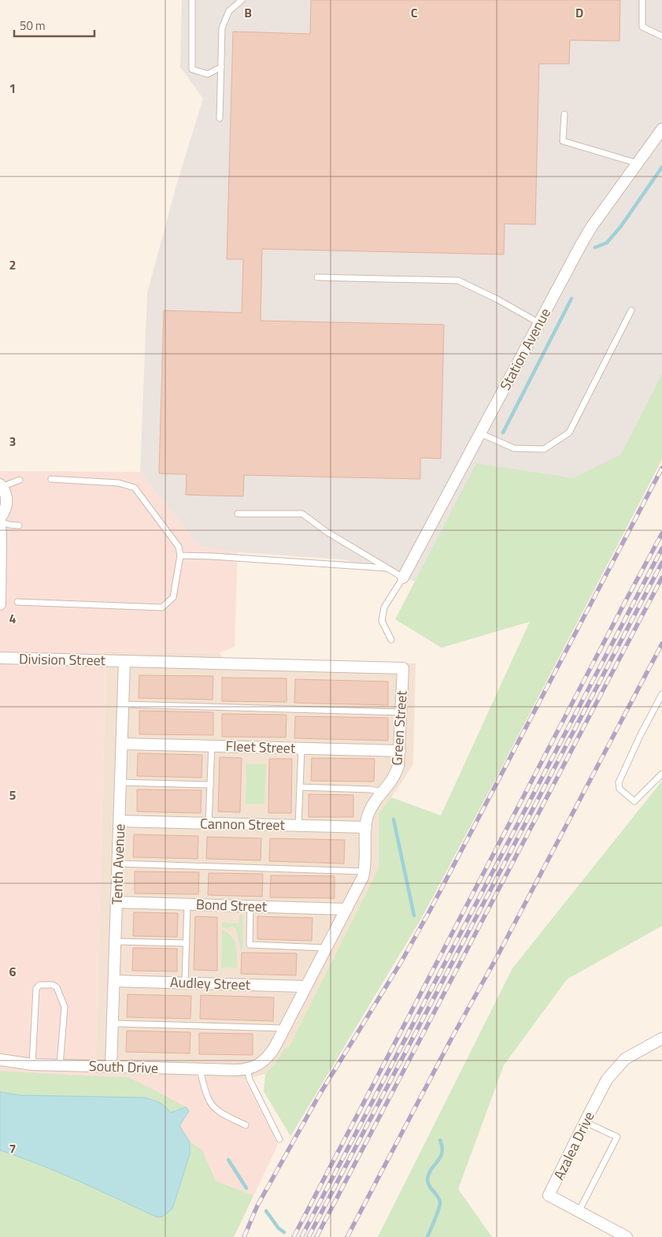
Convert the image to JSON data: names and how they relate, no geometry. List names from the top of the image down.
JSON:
{
  "streets": {
    "street": [
      "Station Avenue",
      "Division Street",
      "Green Street",
      "Fleet Street",
      "Cannon Street",
      "Tenth Avenue",
      "Bond Street",
      "Audley Street",
      "South Drive",
      "Azalea Drive"
    ]
  },
  "crossings": [
    ["Division Street", "Green Street"],
    ["Division Street", "Tenth Avenue"],
    ["Green Street", "Fleet Street"],
    ["Green Street", "Cannon Street"],
    ["Green Street", "Tenth Avenue"],
    ["Green Street", "Bond Street"],
    ["Green Street", "Audley Street"],
    ["Green Street", "South Drive"],
    ["Fleet Street", "Tenth Avenue"],
    ["Cannon Street", "Tenth Avenue"],
    ["Tenth Avenue", "Bond Street"],
    ["Tenth Avenue", "Audley Street"],
    ["Tenth Avenue", "South Drive"]
  ],
  "scale_bar": "50 m",
  "grid": {
    "columns": ["B", "C", "D"],
    "rows": [
      "1",
      "2",
      "3",
      "4",
      "5",
      "6",
      "7"
    ]
  }
}
